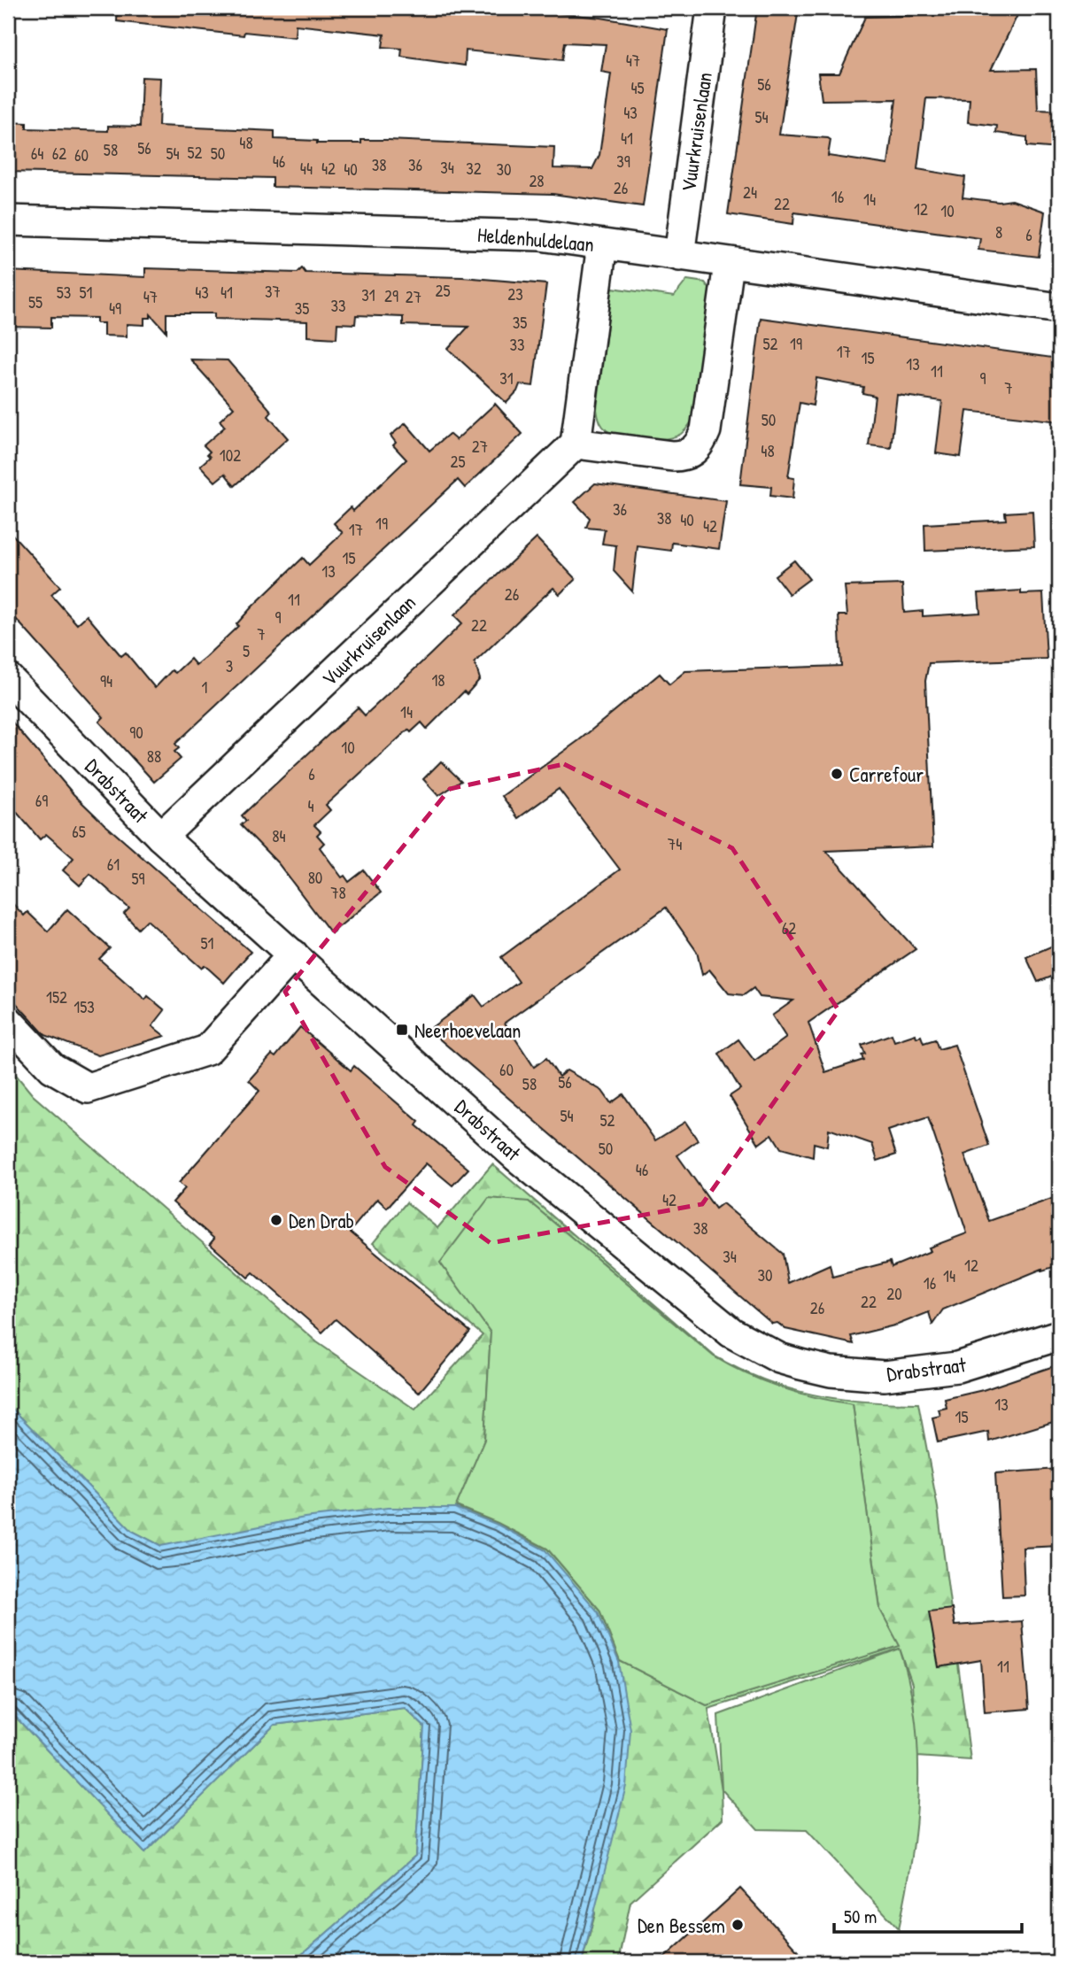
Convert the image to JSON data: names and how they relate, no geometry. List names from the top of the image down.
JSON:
{
  "streets": {
    "street": ["Vuurkruisenlaan", "Heldenhuldelaan", "Drabstraat"]
  },
  "crossings": [
    ["Vuurkruisenlaan", "Heldenhuldelaan"],
    ["Vuurkruisenlaan", "Drabstraat"]
  ],
  "places": {
    "other": ["Carrefour", "Den Drab", "Den Bessem"],
    "transit": ["Neerhoevelaan"]
  },
  "house_numbers": [
    "47",
    "56",
    "45",
    "43",
    "54",
    "41",
    "48",
    "56",
    "58",
    "52",
    "64",
    "62",
    "54",
    "50",
    "60",
    "46",
    "39",
    "38",
    "36",
    "34",
    "44",
    "42",
    "32",
    "40",
    "30",
    "28",
    "26",
    "24",
    "16",
    "14",
    "22",
    "12",
    "10",
    "8",
    "6",
    "25",
    "37",
    "53",
    "51",
    "43",
    "41",
    "23",
    "31",
    "29",
    "47",
    "27",
    "55",
    "33",
    "49",
    "35",
    "35",
    "52",
    "19",
    "33",
    "17",
    "15",
    "13",
    "11",
    "31",
    "9",
    "7",
    "50",
    "27",
    "48",
    "102",
    "25",
    "36",
    "38",
    "40",
    "19",
    "42",
    "17",
    "15",
    "13",
    "26",
    "11",
    "9",
    "22",
    "7",
    "5",
    "3",
    "18",
    "94",
    "1",
    "14",
    "90",
    "10",
    "88",
    "6",
    "69",
    "4",
    "65",
    "84",
    "74",
    "61",
    "80",
    "59",
    "78",
    "62",
    "51",
    "152",
    "153",
    "60",
    "56",
    "58",
    "54",
    "52",
    "50",
    "46",
    "42",
    "38",
    "34",
    "12",
    "30",
    "14",
    "16",
    "20",
    "22",
    "26",
    "13",
    "15",
    "11"
  ],
  "scale_bar": "50 m"
}
